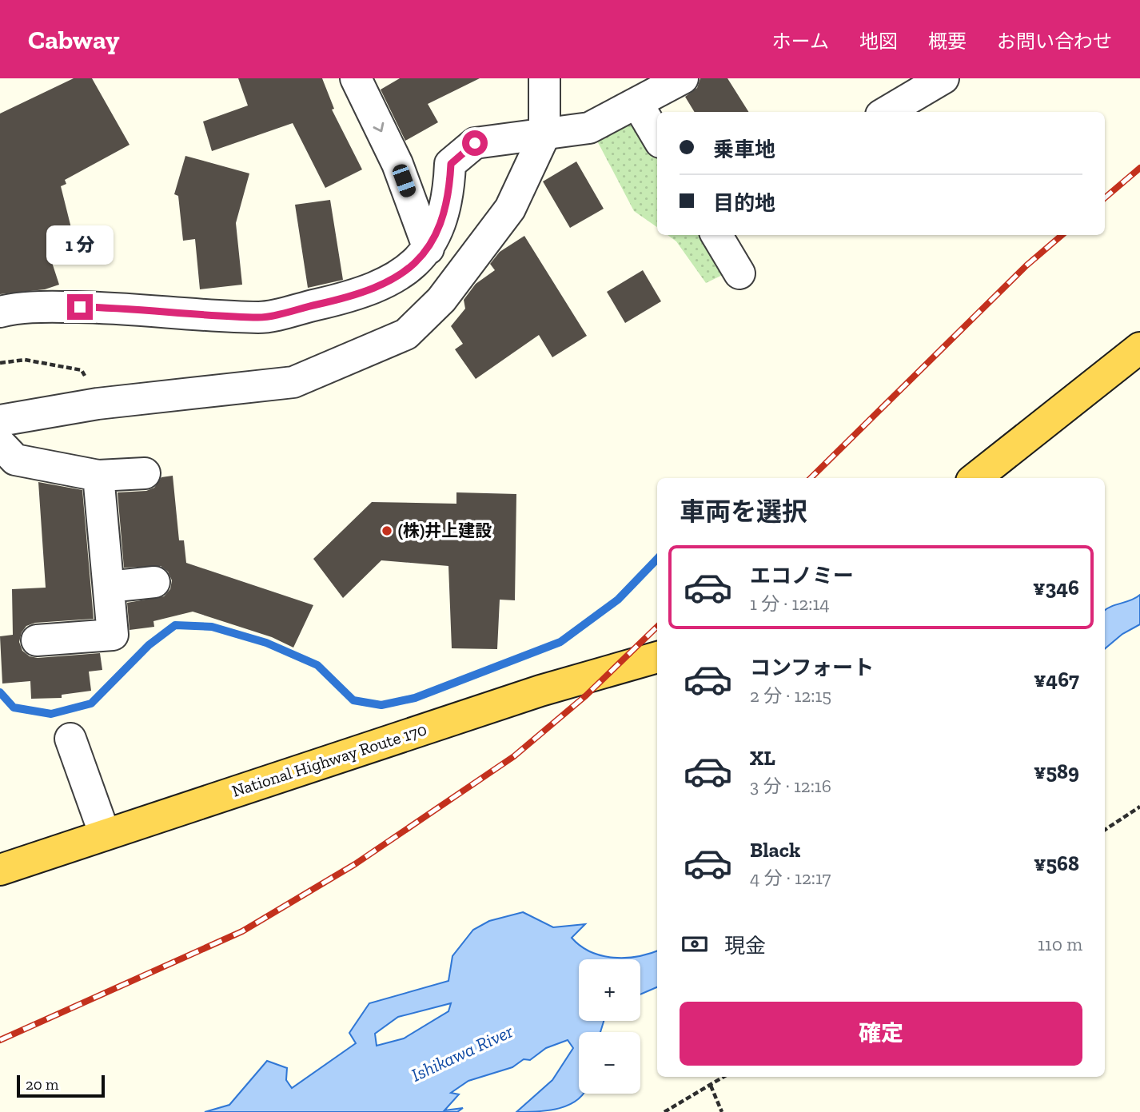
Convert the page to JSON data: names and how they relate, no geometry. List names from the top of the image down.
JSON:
{
  "streets": {
    "highway": ["National Highway Route 170"]
  },
  "water": ["Ishikawa River"],
  "places": ["(株)井上建設"],
  "scale_bar": "20 m",
  "page": {
    "header": "Cabway",
    "nav": [
      "ホーム",
      "地図",
      "概要",
      "お問い合わせ"
    ],
    "banner": ["乗車地", "目的地"],
    "bubble": "1 分",
    "heading": "車両を選択",
    "list": [
      {
        "name": "エコノミー",
        "note": "1 分 · 12:14",
        "value": "¥346"
      },
      {
        "name": "コンフォート",
        "note": "2 分 · 12:15",
        "value": "¥467"
      },
      {
        "name": "XL",
        "note": "3 分 · 12:16",
        "value": "¥589"
      },
      {
        "name": "Black",
        "note": "4 分 · 12:17",
        "value": "¥568"
      }
    ],
    "pay": ["現金", "110 m"],
    "map_buttons": ["+", "−"],
    "buttons": "確定",
    "scale": "20 m"
  }
}
